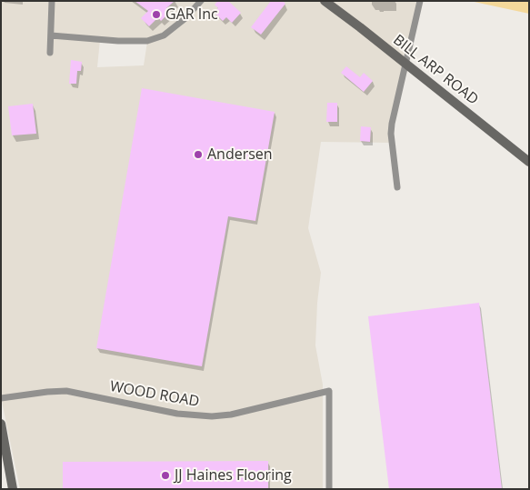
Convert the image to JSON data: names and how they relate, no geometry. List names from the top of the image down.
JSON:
{
  "streets": {
    "main road": ["BILL ARP ROAD"],
    "street": ["WOOD ROAD"]
  },
  "places": ["GAR Inc", "Andersen", "JJ Haines Flooring"]
}
